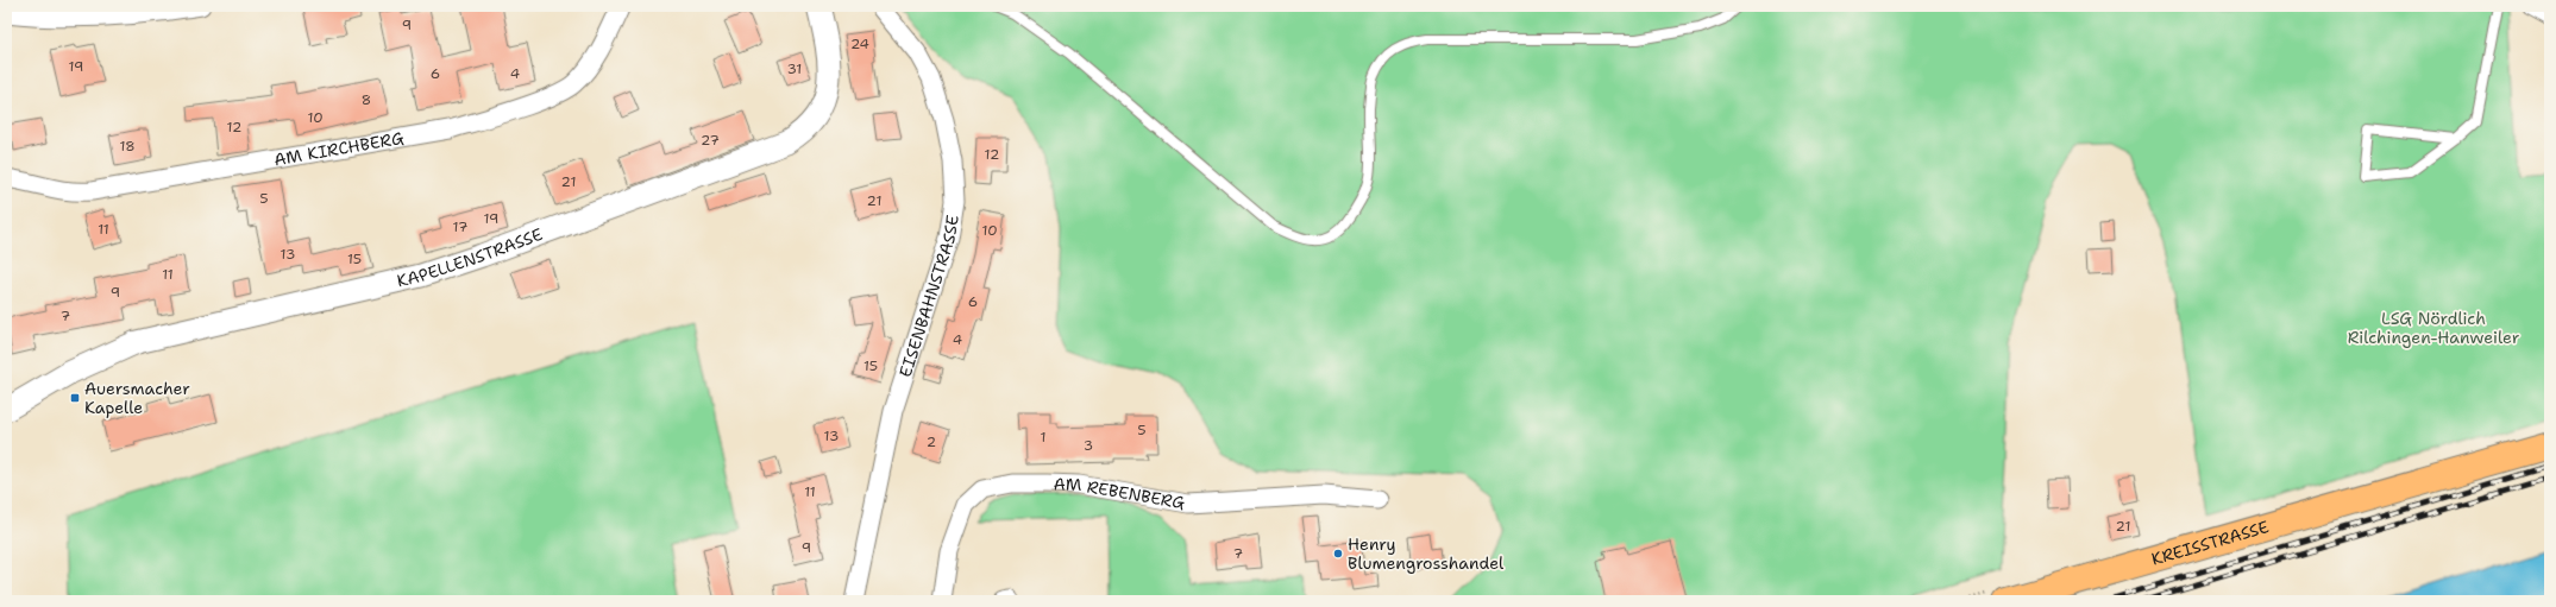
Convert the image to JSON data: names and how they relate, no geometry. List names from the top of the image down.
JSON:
{
  "streets": {
    "main road": ["KREISSTRASSE"],
    "street": [
      "AM KIRCHBERG",
      "KAPELLENSTRASSE",
      "EISENBAHNSTRASSE",
      "AM REBENBERG"
    ]
  },
  "parks": ["LSG Nördlich Rilchingen-Hanweiler"],
  "places": {
    "transit": ["Auersmacher Kapelle"],
    "other": ["Henry Blumengrosshandel"]
  },
  "house_numbers": [
    "9",
    "24",
    "19",
    "31",
    "6",
    "4",
    "8",
    "10",
    "12",
    "27",
    "18",
    "12",
    "21",
    "5",
    "21",
    "19",
    "17",
    "11",
    "10",
    "13",
    "15",
    "11",
    "9",
    "6",
    "7",
    "4",
    "15",
    "5",
    "13",
    "1",
    "2",
    "3",
    "11",
    "21",
    "9",
    "7"
  ]
}
